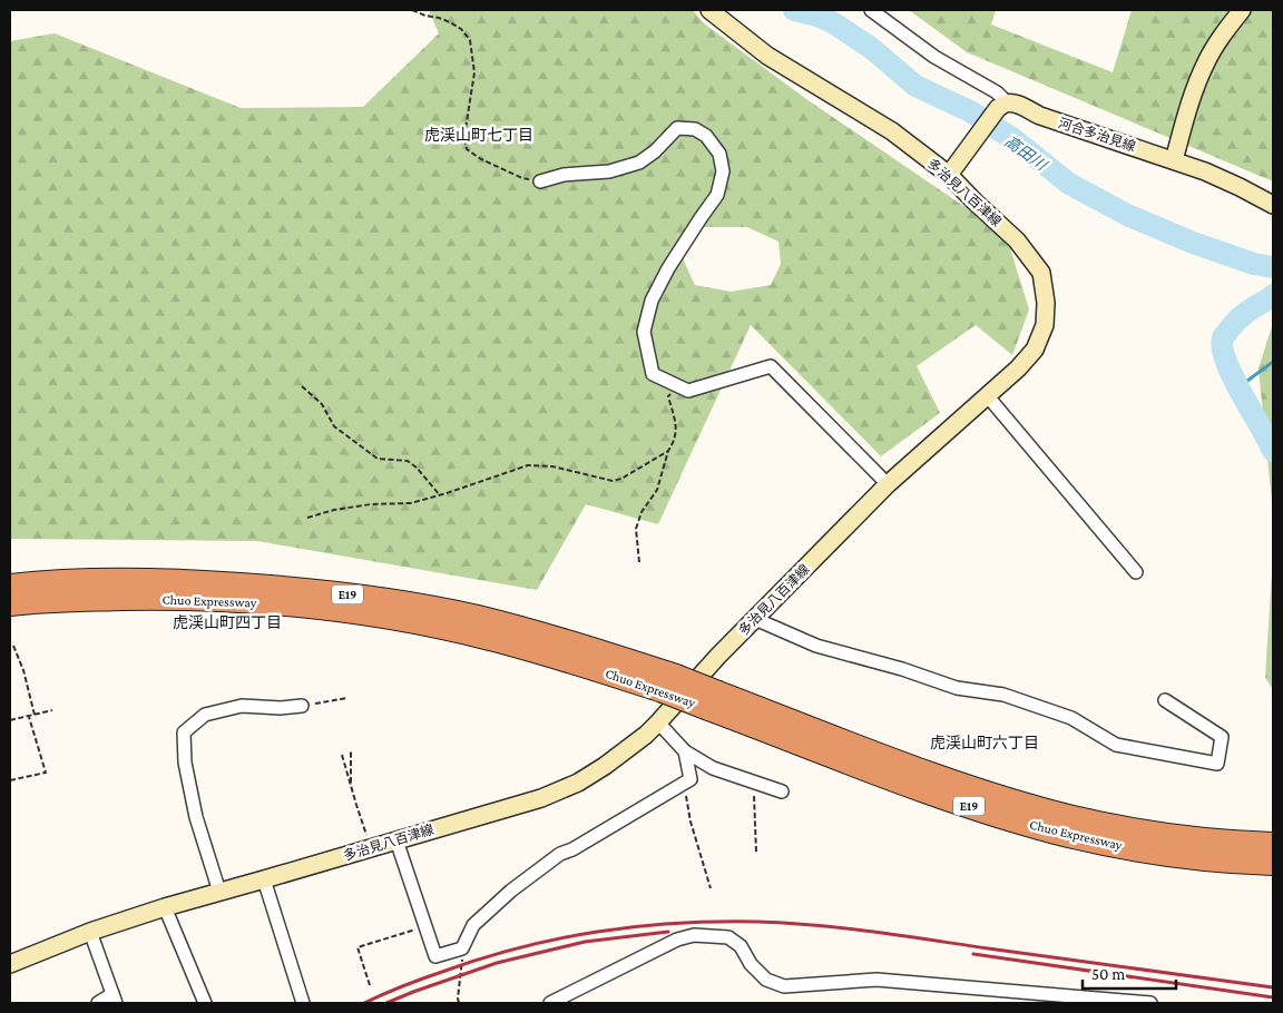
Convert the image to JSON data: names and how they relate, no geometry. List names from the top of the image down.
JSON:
{
  "streets": {
    "highway": ["E19", "Chuo Expressway"],
    "main road": ["河合多治見線", "多治見八百津線"]
  },
  "districts": ["虎渓山町七丁目", "虎渓山町四丁目", "虎渓山町六丁目"],
  "water": ["高田川"],
  "scale_bar": "50 m"
}
